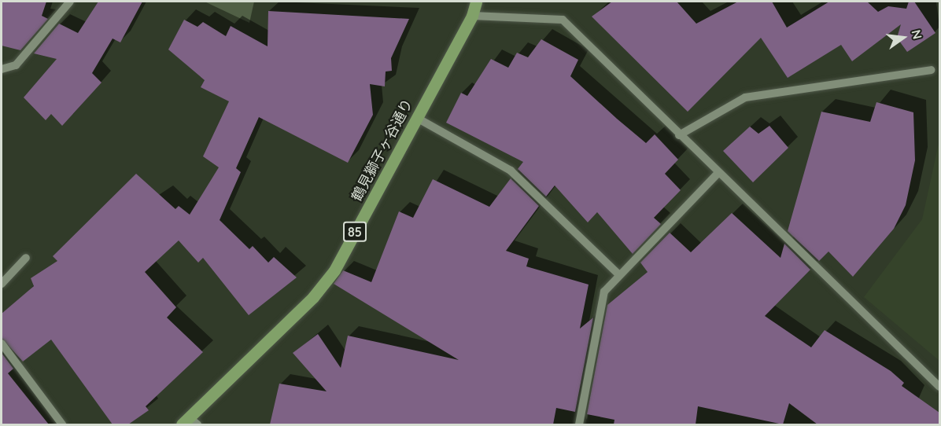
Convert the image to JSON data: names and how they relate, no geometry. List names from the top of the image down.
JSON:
{
  "streets": {
    "main road": ["鶴見獅子ヶ谷通り", "85"]
  },
  "north": "right"
}
